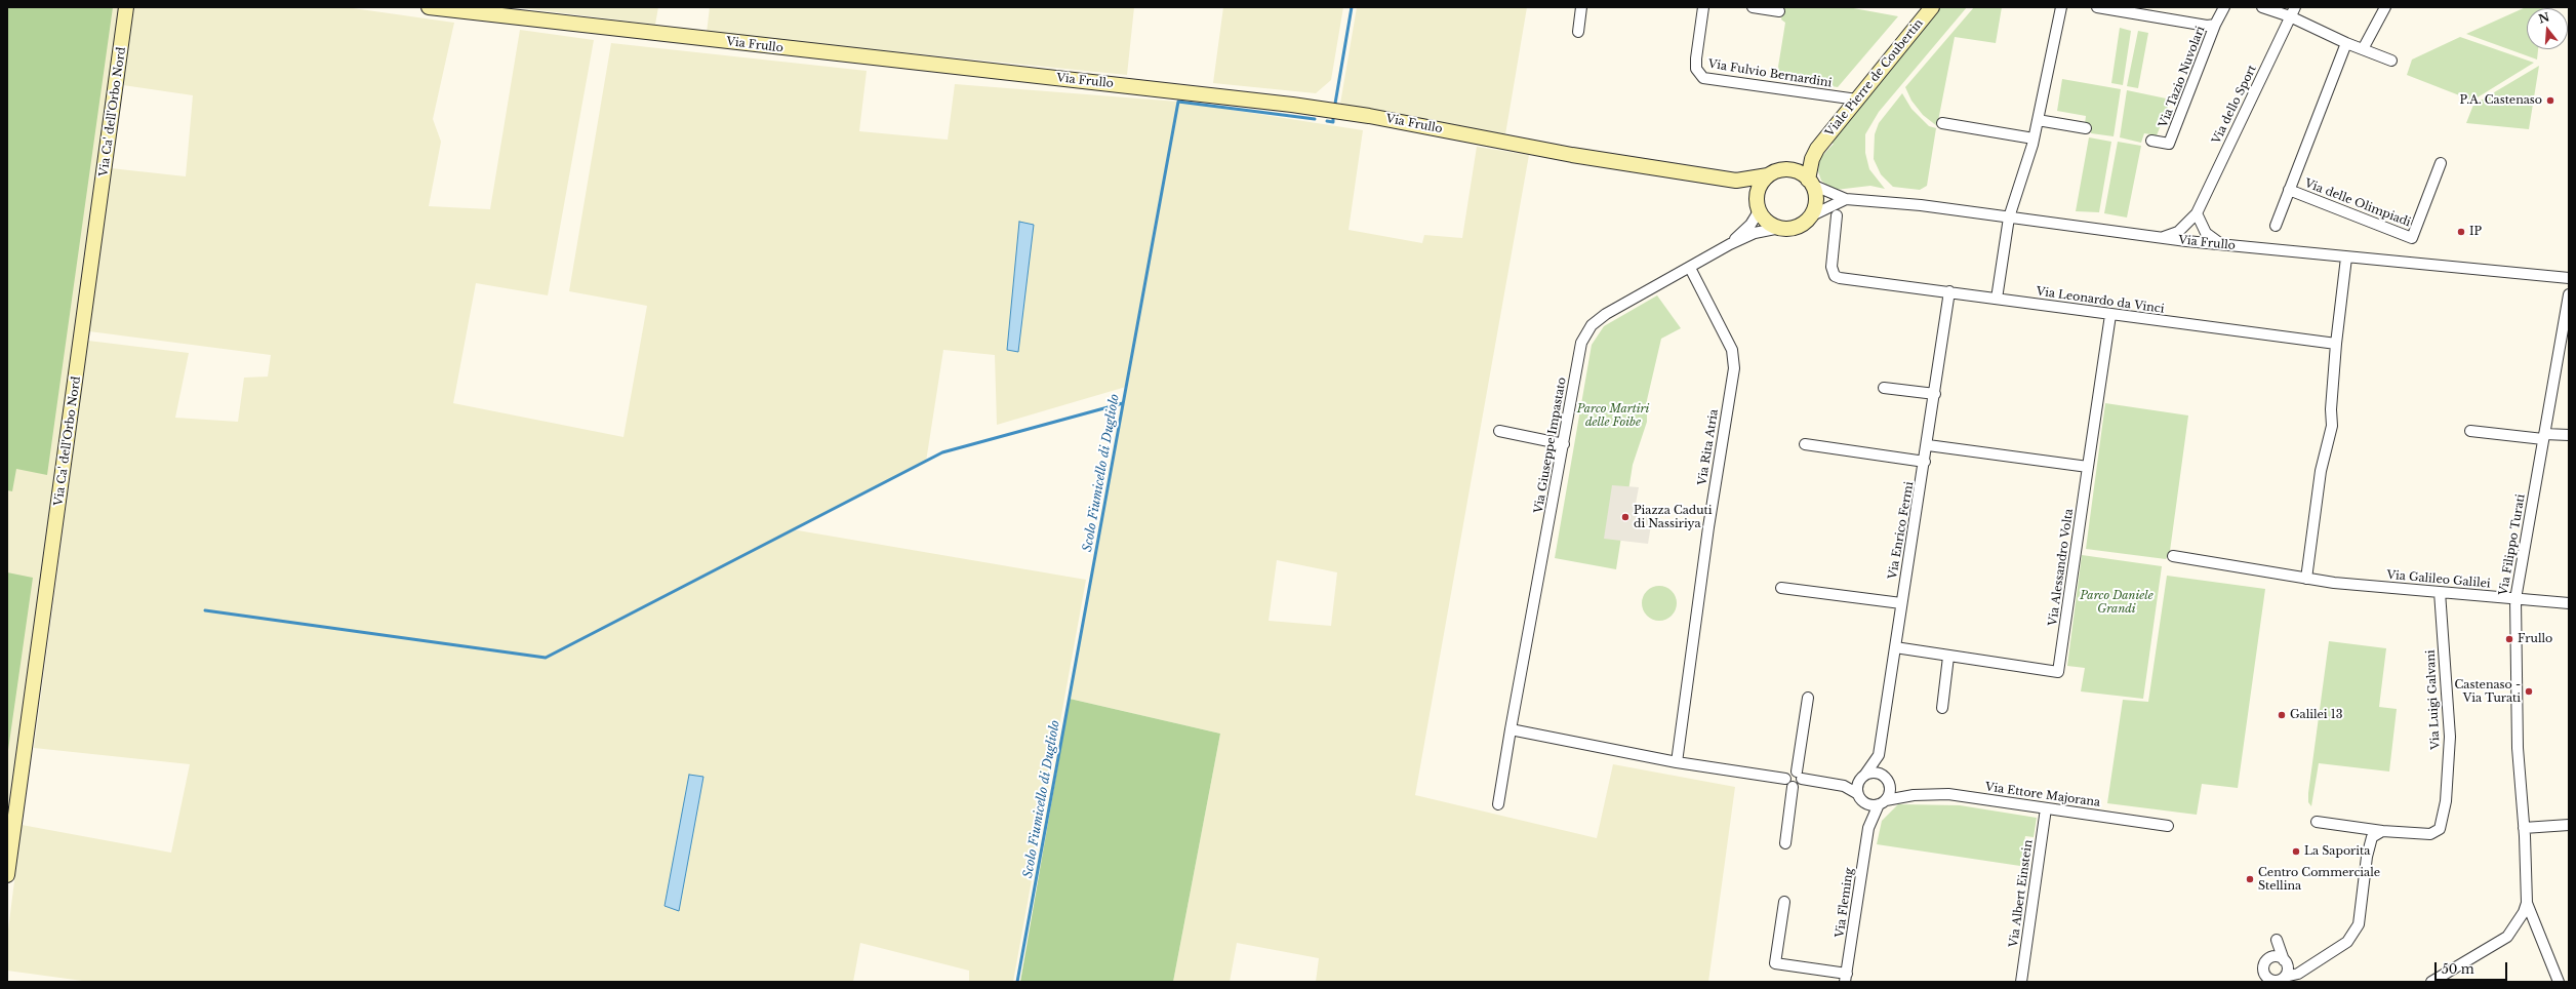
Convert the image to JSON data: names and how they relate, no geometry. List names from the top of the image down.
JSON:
{
  "streets": {
    "street": [
      "Via Frullo",
      "Via Fulvio Bernardini",
      "Via Tazio Nuvolari",
      "Viale Pierre de Coubertin",
      "Via dello Sport",
      "Via Ca' dell'Orbo Nord",
      "Via delle Olimpiadi",
      "Via Leonardo da Vinci",
      "Via Giuseppe Impastato",
      "Via Rita Atria",
      "Via Enrico Fermi",
      "Via Filippo Turati",
      "Via Alessandro Volta",
      "Via Galileo Galilei",
      "Via Luigi Galvani",
      "Via Ettore Majorana",
      "Via Albert Einstein",
      "Via Fleming"
    ]
  },
  "crossings": [
    ["Via Frullo", "Viale Pierre de Coubertin"],
    ["Via Frullo", "Via dello Sport"],
    ["Via Frullo", "Via Giuseppe Impastato"],
    ["Via Fulvio Bernardini", "Viale Pierre de Coubertin"],
    ["Viale Pierre de Coubertin", "Via Giuseppe Impastato"],
    ["Via Leonardo da Vinci", "Via Enrico Fermi"],
    ["Via Leonardo da Vinci", "Via Alessandro Volta"],
    ["Via Giuseppe Impastato", "Via Rita Atria"],
    ["Via Enrico Fermi", "Via Ettore Majorana"],
    ["Via Enrico Fermi", "Via Fleming"],
    ["Via Filippo Turati", "Via Galileo Galilei"],
    ["Via Galileo Galilei", "Via Luigi Galvani"],
    ["Via Ettore Majorana", "Via Albert Einstein"],
    ["Via Ettore Majorana", "Via Fleming"]
  ],
  "water": ["Scolo Fiumicello di Dugliolo"],
  "parks": ["Parco Martiri delle Foibe", "Parco Daniele Grandi"],
  "places": [
    "P.A. Castenaso",
    "IP",
    "Piazza Caduti di Nassiriya",
    "Frullo",
    "Castenaso - Via Turati",
    "Galilei 13",
    "La Saporita",
    "Centro Commerciale Stellina"
  ],
  "scale_bar": "50 m",
  "north": "top"
}
